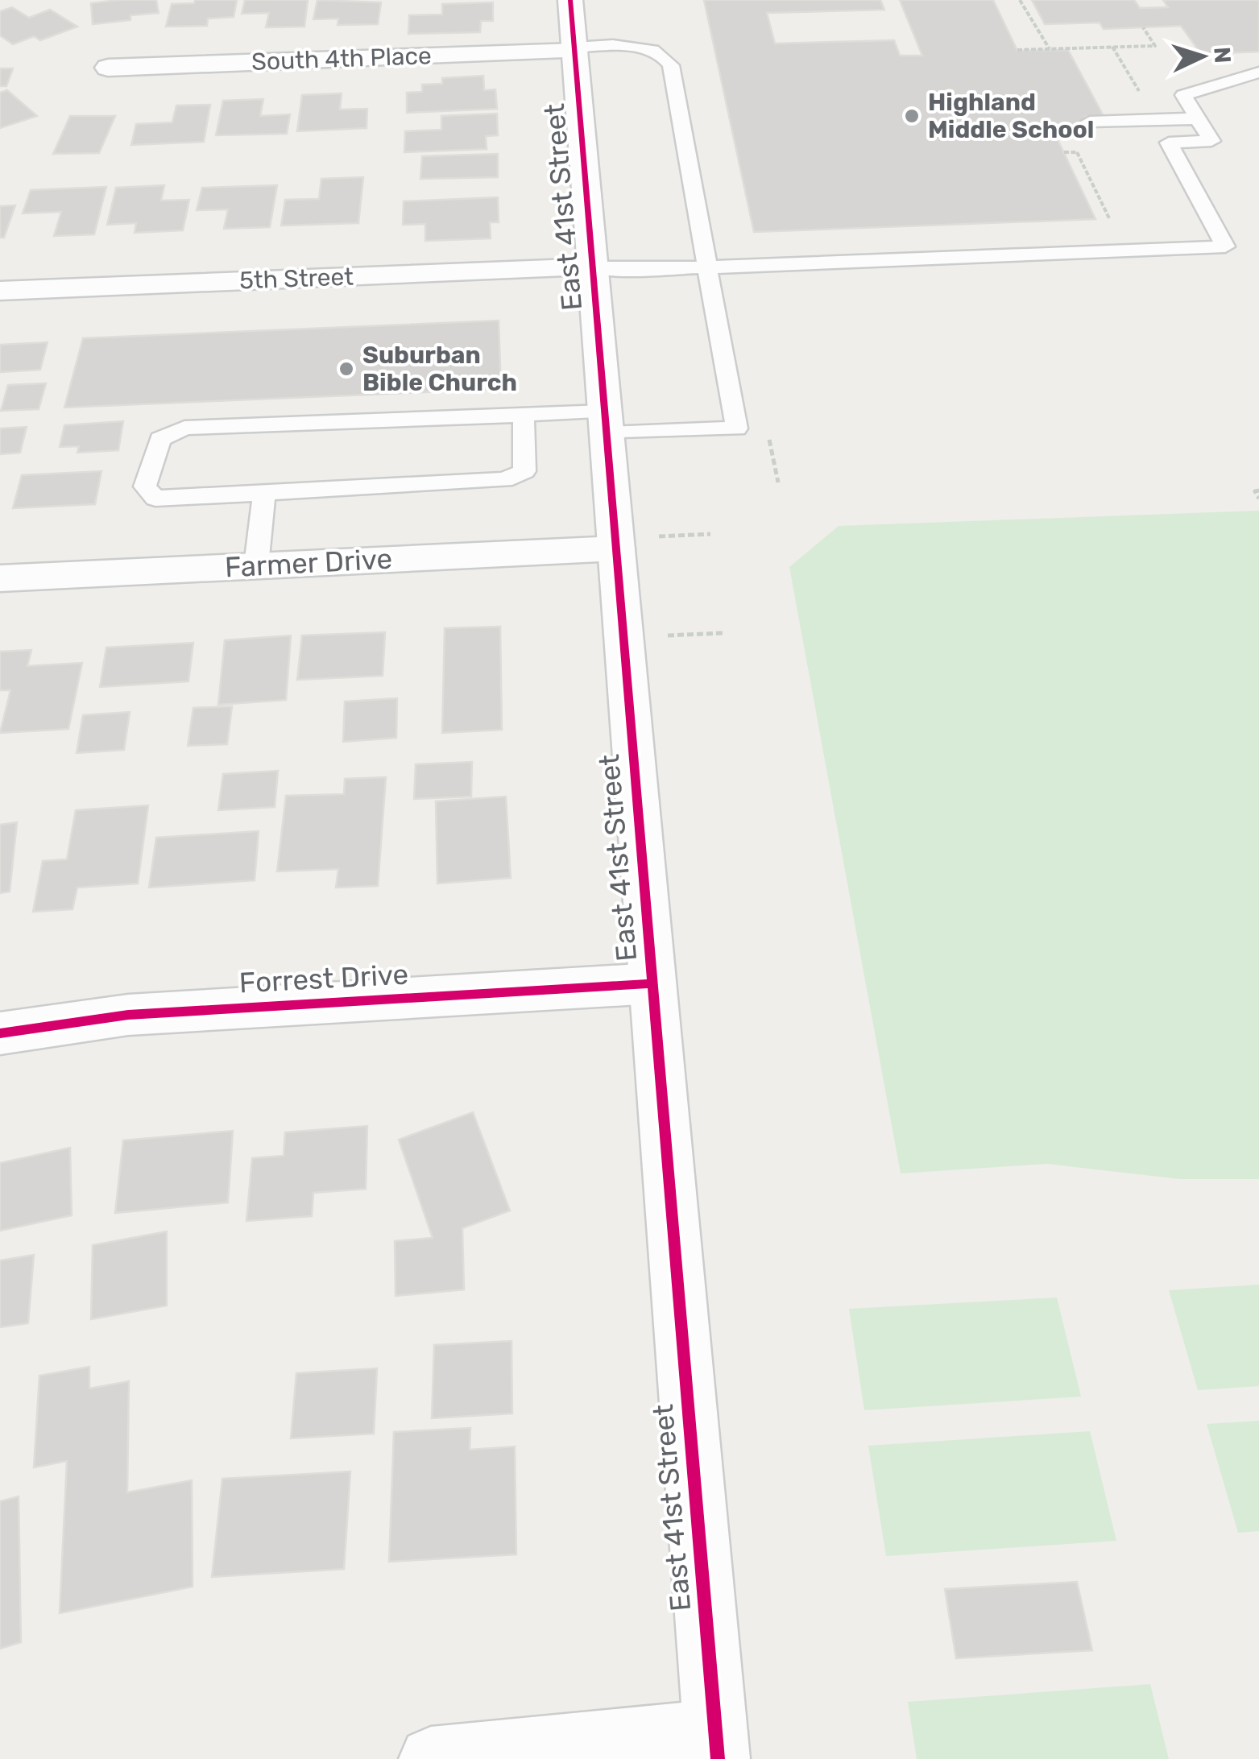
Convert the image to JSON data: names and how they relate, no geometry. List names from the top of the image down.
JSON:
{
  "streets": {
    "street": [
      "South 4th Place",
      "East 41st Street",
      "5th Street",
      "Farmer Drive",
      "Forrest Drive"
    ]
  },
  "crossings": [
    ["South 4th Place", "East 41st Street"],
    ["East 41st Street", "5th Street"],
    ["East 41st Street", "Farmer Drive"],
    ["East 41st Street", "Forrest Drive"]
  ],
  "places": ["Highland Middle School", "Suburban Bible Church"],
  "north": "right"
}
